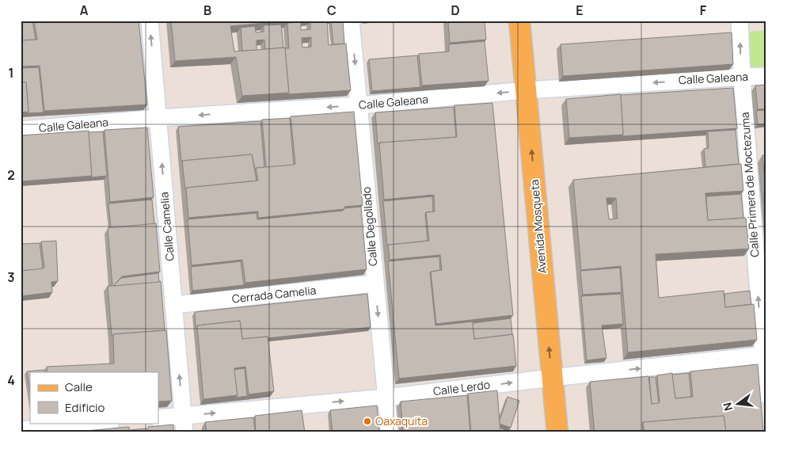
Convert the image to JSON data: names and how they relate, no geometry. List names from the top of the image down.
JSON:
{
  "streets": {
    "main road": ["Avenida Mosqueta"],
    "street": [
      "Calle Galeana",
      "Calle Primera de Moctezuma",
      "Calle Camelia",
      "Calle Degollado",
      "Cerrada Camelia",
      "Calle Lerdo"
    ]
  },
  "crossings": [
    ["Calle Galeana", "Calle Primera de Moctezuma"],
    ["Calle Galeana", "Calle Camelia"],
    ["Calle Galeana", "Calle Degollado"],
    ["Calle Galeana", "Avenida Mosqueta"],
    ["Calle Primera de Moctezuma", "Calle Lerdo"],
    ["Calle Camelia", "Cerrada Camelia"],
    ["Calle Camelia", "Calle Lerdo"],
    ["Calle Degollado", "Cerrada Camelia"],
    ["Calle Degollado", "Calle Lerdo"],
    ["Avenida Mosqueta", "Calle Lerdo"]
  ],
  "one_way": [
    "Calle Galeana",
    "Calle Primera de Moctezuma",
    "Calle Camelia",
    "Calle Degollado",
    "Avenida Mosqueta",
    "Calle Lerdo"
  ],
  "places": ["Oaxaquita"],
  "legend": ["Calle", "Edificio"],
  "north": "left",
  "grid": {
    "columns": [
      "A",
      "B",
      "C",
      "D",
      "E",
      "F"
    ],
    "rows": [
      "1",
      "2",
      "3",
      "4"
    ]
  }
}
